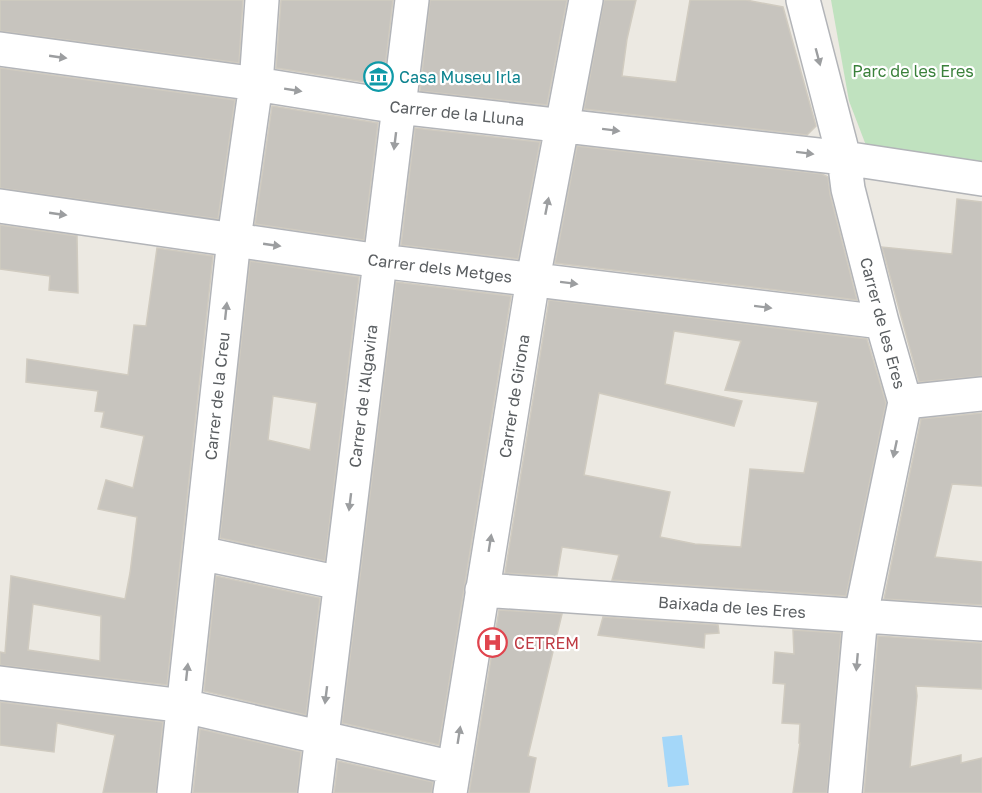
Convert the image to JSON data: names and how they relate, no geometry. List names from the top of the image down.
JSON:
{
  "streets": {
    "street": [
      "Carrer de la Lluna",
      "Carrer dels Metges",
      "Carrer de les Eres",
      "Carrer de la Creu",
      "Carrer de l'Algavira",
      "Carrer de Girona",
      "Baixada de les Eres"
    ]
  },
  "crossings": [
    ["Carrer de la Lluna", "Carrer de les Eres"],
    ["Carrer de la Lluna", "Carrer de la Creu"],
    ["Carrer de la Lluna", "Carrer de l'Algavira"],
    ["Carrer de la Lluna", "Carrer de Girona"],
    ["Carrer dels Metges", "Carrer de les Eres"],
    ["Carrer dels Metges", "Carrer de la Creu"],
    ["Carrer dels Metges", "Carrer de l'Algavira"],
    ["Carrer dels Metges", "Carrer de Girona"],
    ["Carrer de les Eres", "Baixada de les Eres"],
    ["Carrer de Girona", "Baixada de les Eres"]
  ],
  "one_way": [
    "Carrer de la Lluna",
    "Carrer dels Metges",
    "Carrer de les Eres",
    "Carrer de la Creu",
    "Carrer de l'Algavira",
    "Carrer de Girona"
  ],
  "parks": ["Parc de les Eres"],
  "places": {
    "museum": ["Casa Museu Irla"],
    "hospital": ["CETREM"]
  }
}
